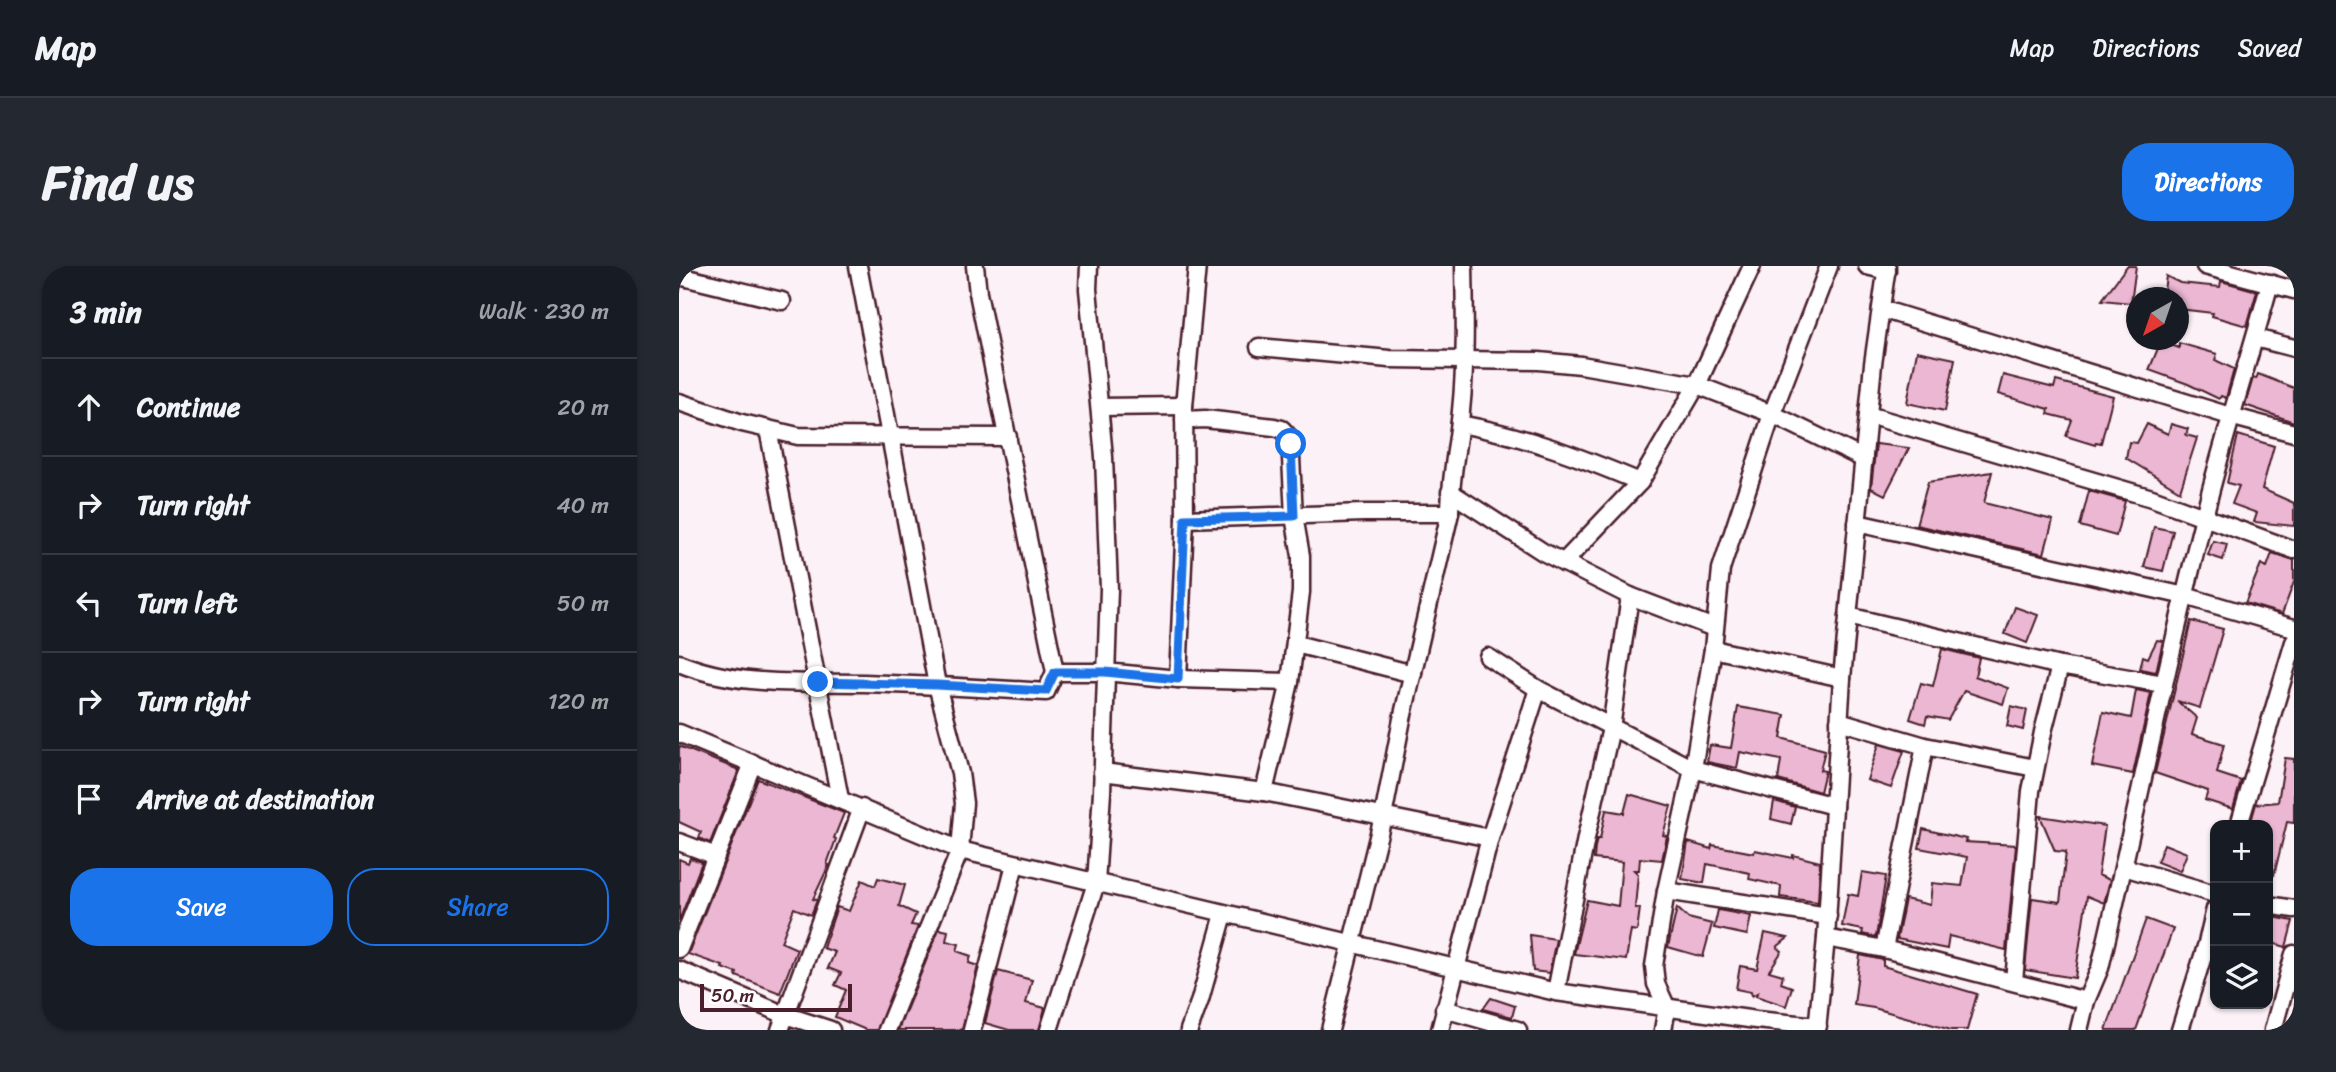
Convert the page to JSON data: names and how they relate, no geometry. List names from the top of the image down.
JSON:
{
  "scale_bar": "50 m",
  "north": "bottom left",
  "page": {
    "header": "Map",
    "nav": ["Map", "Directions", "Saved"],
    "title": "Find us",
    "buttons": [
      "Directions",
      ["Save", "Share"]
    ],
    "heading": ["3 min", "Walk · 230 m"],
    "list": [
      ["Continue", "20 m"],
      ["Turn right", "40 m"],
      ["Turn left", "50 m"],
      ["Turn right", "120 m"],
      "Arrive at destination"
    ],
    "map_buttons": ["+", "−"],
    "scale": "50 m"
  }
}
